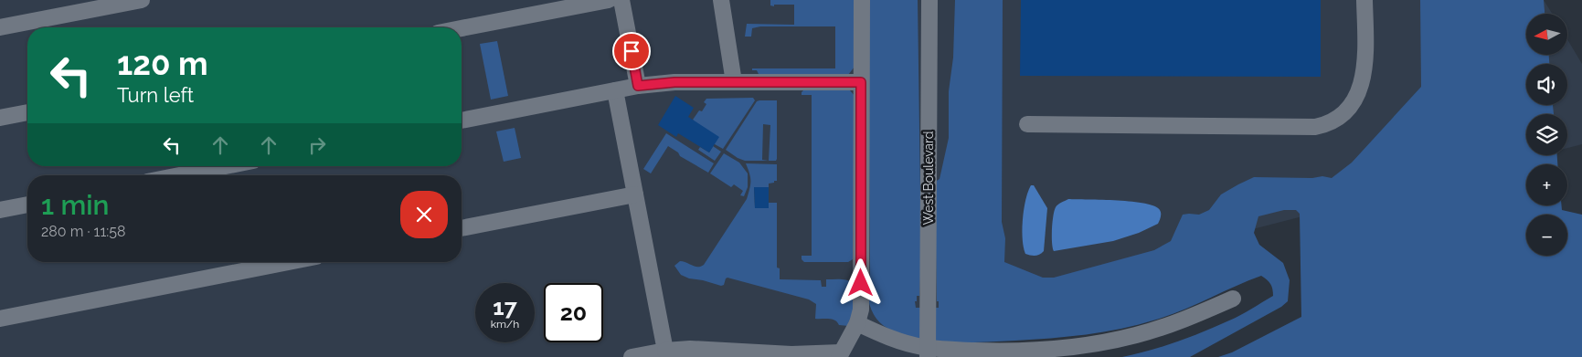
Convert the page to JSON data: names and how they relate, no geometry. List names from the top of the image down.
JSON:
{
  "streets": {
    "street": ["West Boulevard"]
  },
  "north": "left",
  "page": {
    "map_buttons": ["+", "−"],
    "turn": ["120 m", "Turn left"],
    "heading": ["1 min", "280 m · 11:58"],
    "speed": "17 km/h",
    "limit": "20"
  }
}
